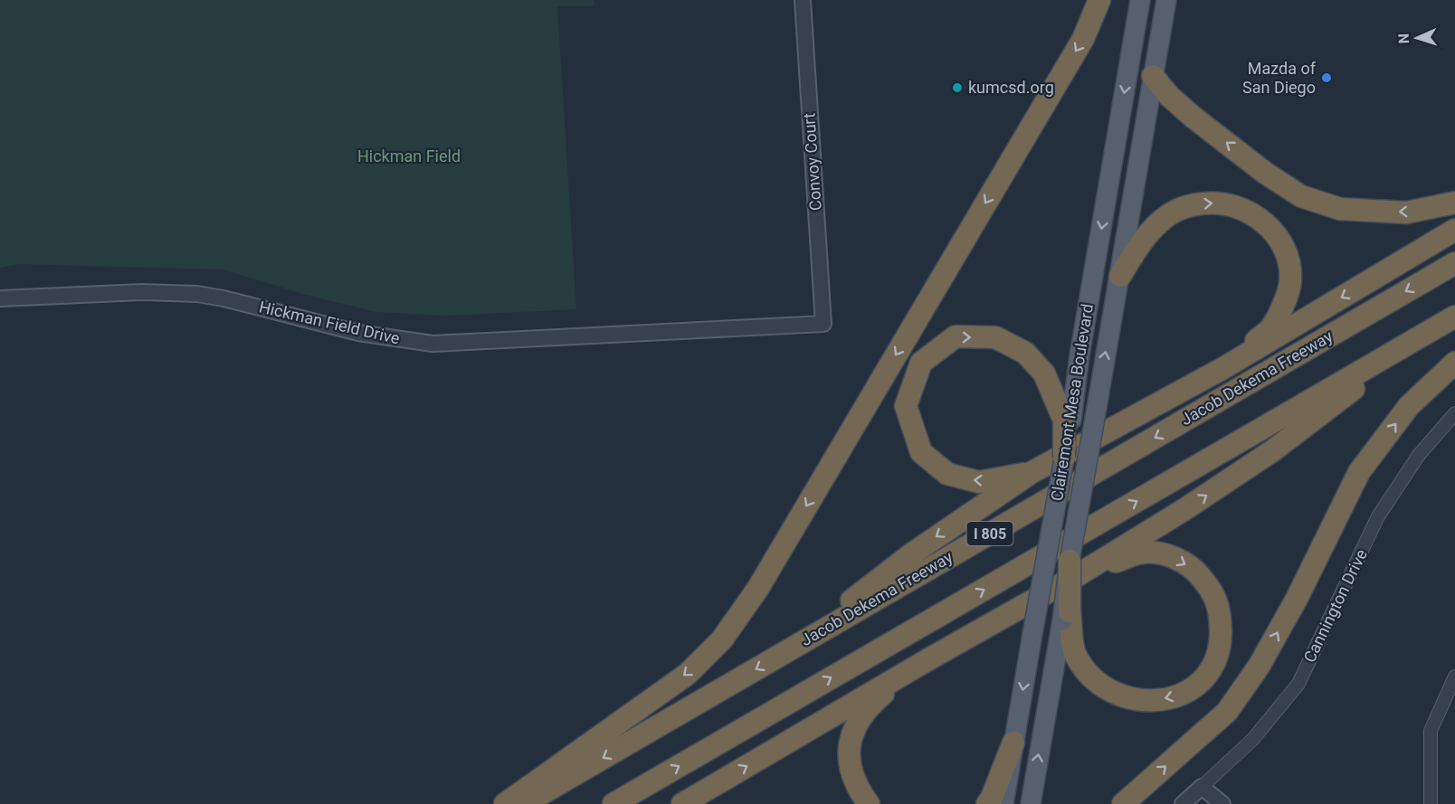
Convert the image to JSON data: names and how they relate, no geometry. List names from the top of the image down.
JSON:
{
  "streets": {
    "highway": ["Jacob Dekema Freeway", "I 805"],
    "main road": ["Clairemont Mesa Boulevard"],
    "street": ["Convoy Court", "Hickman Field Drive", "Cannington Drive"]
  },
  "crossings": [
    ["Convoy Court", "Hickman Field Drive"]
  ],
  "parks": ["Hickman Field"],
  "places": ["Mazda of San Diego", "kumcsd.org"],
  "north": "left"
}
